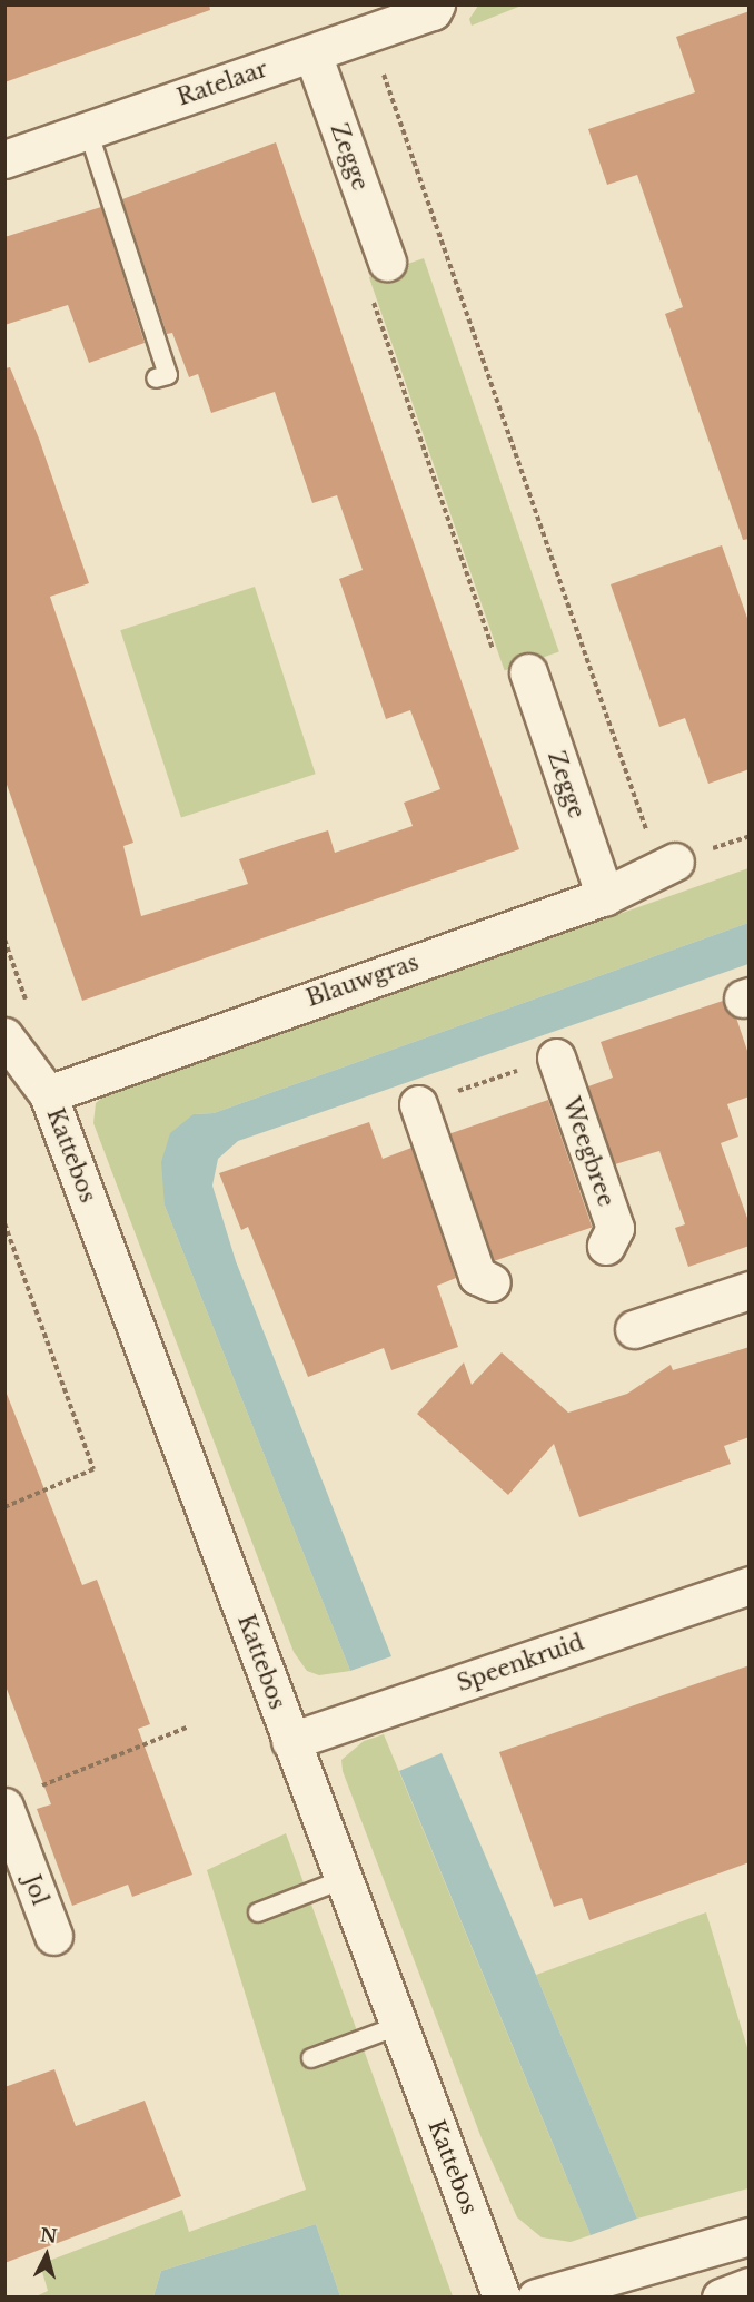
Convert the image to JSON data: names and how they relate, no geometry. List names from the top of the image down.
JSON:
{
  "streets": {
    "street": [
      "Ratelaar",
      "Zegge",
      "Blauwgras",
      "Weegbree",
      "Kattebos",
      "Speenkruid",
      "Jol"
    ]
  },
  "crossings": [
    ["Ratelaar", "Zegge"],
    ["Zegge", "Blauwgras"],
    ["Blauwgras", "Kattebos"],
    ["Kattebos", "Speenkruid"]
  ],
  "north": "top"
}
